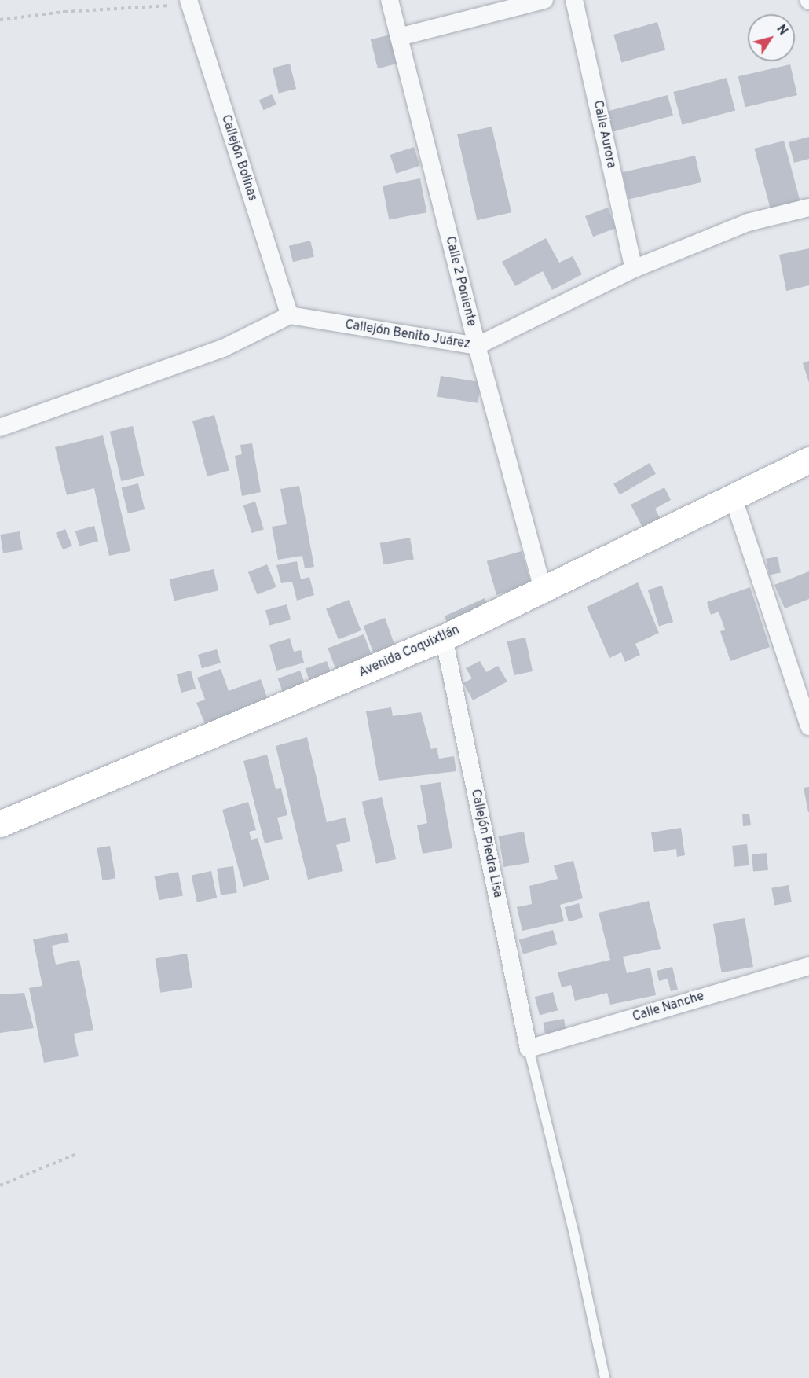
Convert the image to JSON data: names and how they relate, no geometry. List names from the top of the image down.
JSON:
{
  "streets": {
    "street": [
      "Calle Aurora",
      "Callejón Bolinas",
      "Calle 2 Poniente",
      "Callejón Benito Juárez",
      "Avenida Coquixtlán",
      "Callejón Piedra Lisa",
      "Calle Nanche"
    ]
  },
  "crossings": [
    ["Calle Aurora", "Callejón Benito Juárez"],
    ["Callejón Bolinas", "Callejón Benito Juárez"],
    ["Calle 2 Poniente", "Callejón Benito Juárez"],
    ["Calle 2 Poniente", "Avenida Coquixtlán"],
    ["Avenida Coquixtlán", "Callejón Piedra Lisa"],
    ["Callejón Piedra Lisa", "Calle Nanche"]
  ],
  "north": "top right"
}
